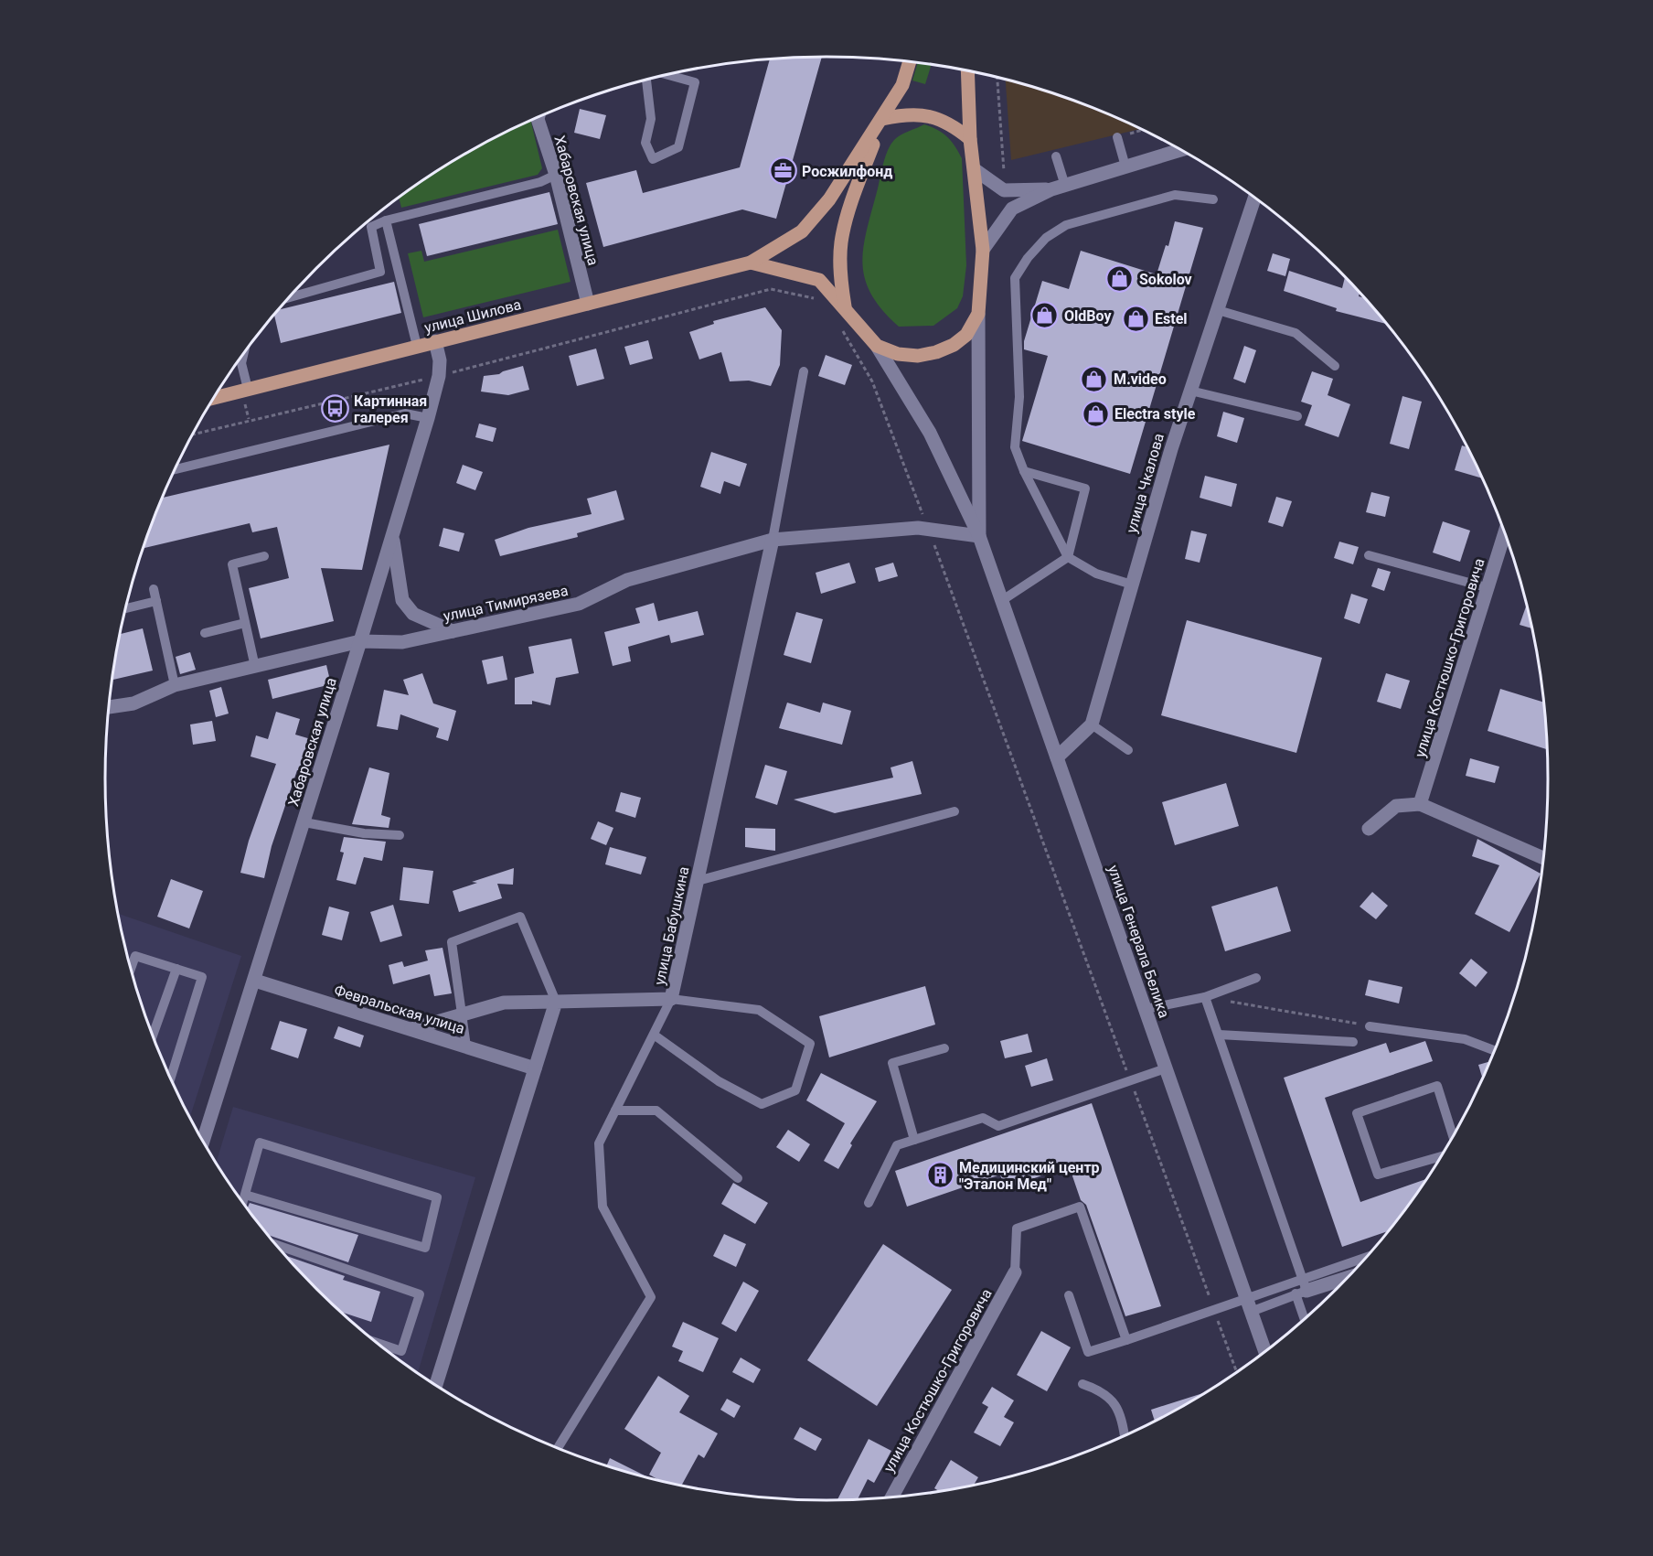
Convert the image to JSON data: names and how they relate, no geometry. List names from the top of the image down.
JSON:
{
  "streets": {
    "main road": ["улица Шилова"],
    "street": [
      "Хабаровская улица",
      "улица Чкалова",
      "улица Тимирязева",
      "улица Костюшко-Григоровича",
      "улица Бабушкина",
      "улица Генерала Белика",
      "Февральская улица"
    ]
  },
  "crossings": [
    ["Хабаровская улица", "улица Шилова"],
    ["Хабаровская улица", "улица Тимирязева"],
    ["Хабаровская улица", "Февральская улица"],
    ["улица Тимирязева", "улица Бабушкина"],
    ["улица Тимирязева", "улица Генерала Белика"],
    ["улица Бабушкина", "Февральская улица"]
  ],
  "places": {
    "office": ["Росжилфонд"],
    "shop": [
      "Sokolov",
      "OldBoy",
      "Estel",
      "M.video",
      "Electra style"
    ],
    "bus stop": ["Картинная галерея"],
    "building": ["Медицинский центр \"Эталон Мед\""]
  }
}
